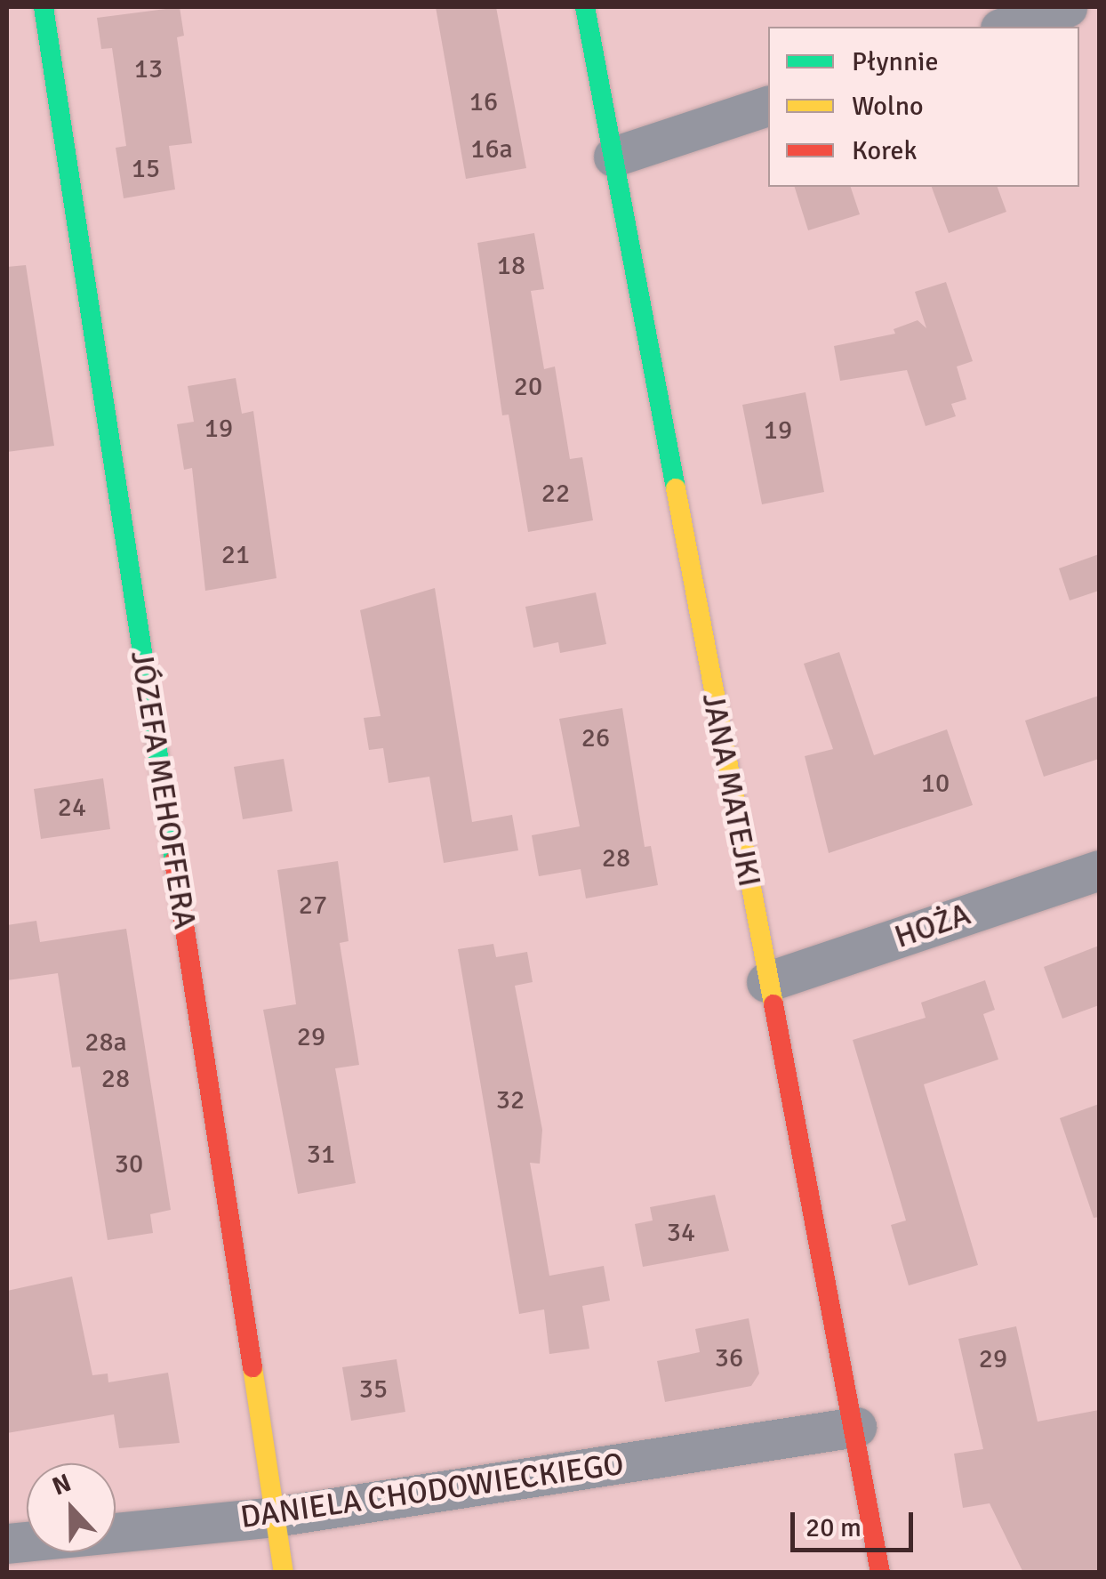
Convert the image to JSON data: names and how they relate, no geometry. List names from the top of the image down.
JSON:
{
  "streets": {
    "street": [
      "JÓZEFA MEHOFFERA",
      "JANA MATEJKI",
      "HOŻA",
      "DANIELA CHODOWIECKIEGO"
    ]
  },
  "crossings": [
    ["JÓZEFA MEHOFFERA", "DANIELA CHODOWIECKIEGO"],
    ["JANA MATEJKI", "HOŻA"],
    ["JANA MATEJKI", "DANIELA CHODOWIECKIEGO"]
  ],
  "house_numbers": [
    "13",
    "16",
    "16a",
    "15",
    "18",
    "20",
    "19",
    "19",
    "22",
    "21",
    "26",
    "10",
    "24",
    "28",
    "27",
    "29",
    "28a",
    "28",
    "32",
    "31",
    "30",
    "34",
    "36",
    "29",
    "35"
  ],
  "legend": ["Płynnie", "Wolno", "Korek"],
  "scale_bar": "20 m",
  "north": "top"
}
